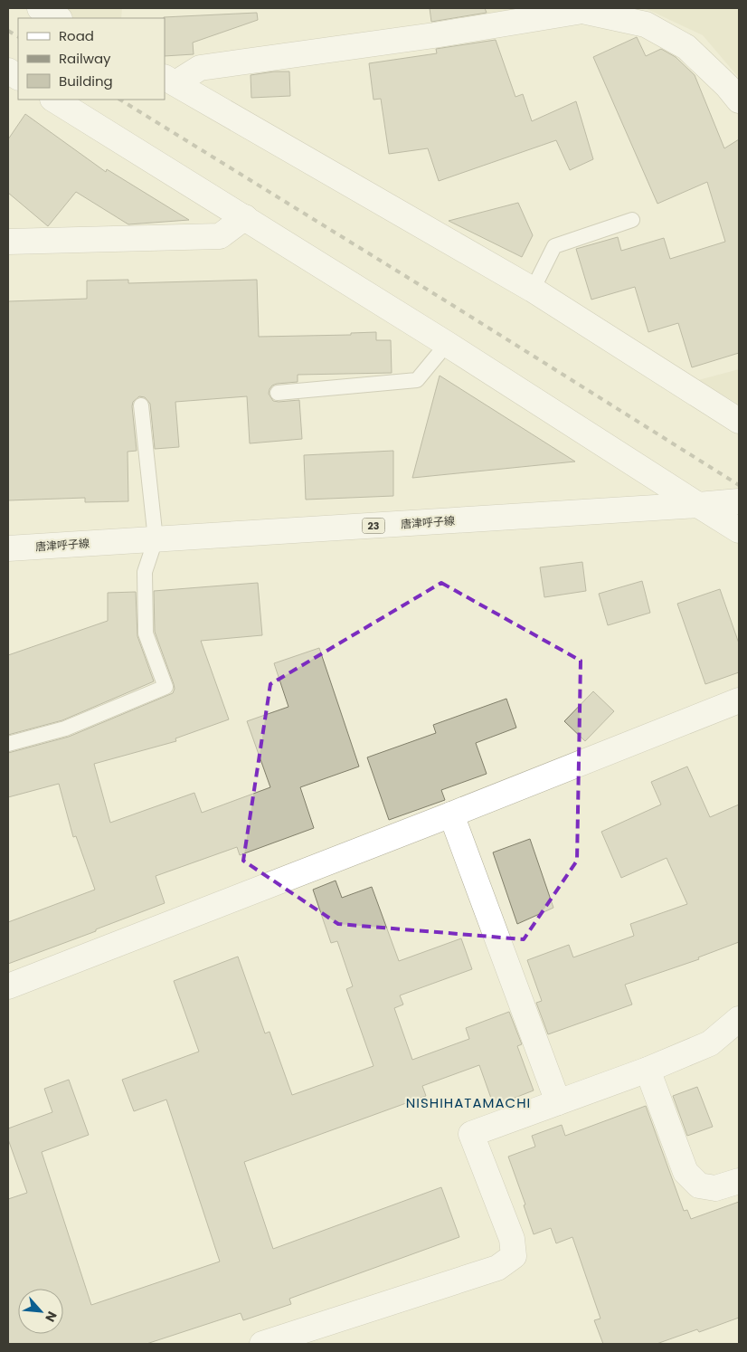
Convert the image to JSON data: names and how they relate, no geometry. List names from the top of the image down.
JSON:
{
  "streets": {
    "street": ["唐津呼子線", "23"]
  },
  "districts": ["NISHIHATAMACHI"],
  "legend": ["Road", "Railway", "Building"],
  "north": "bottom right"
}
